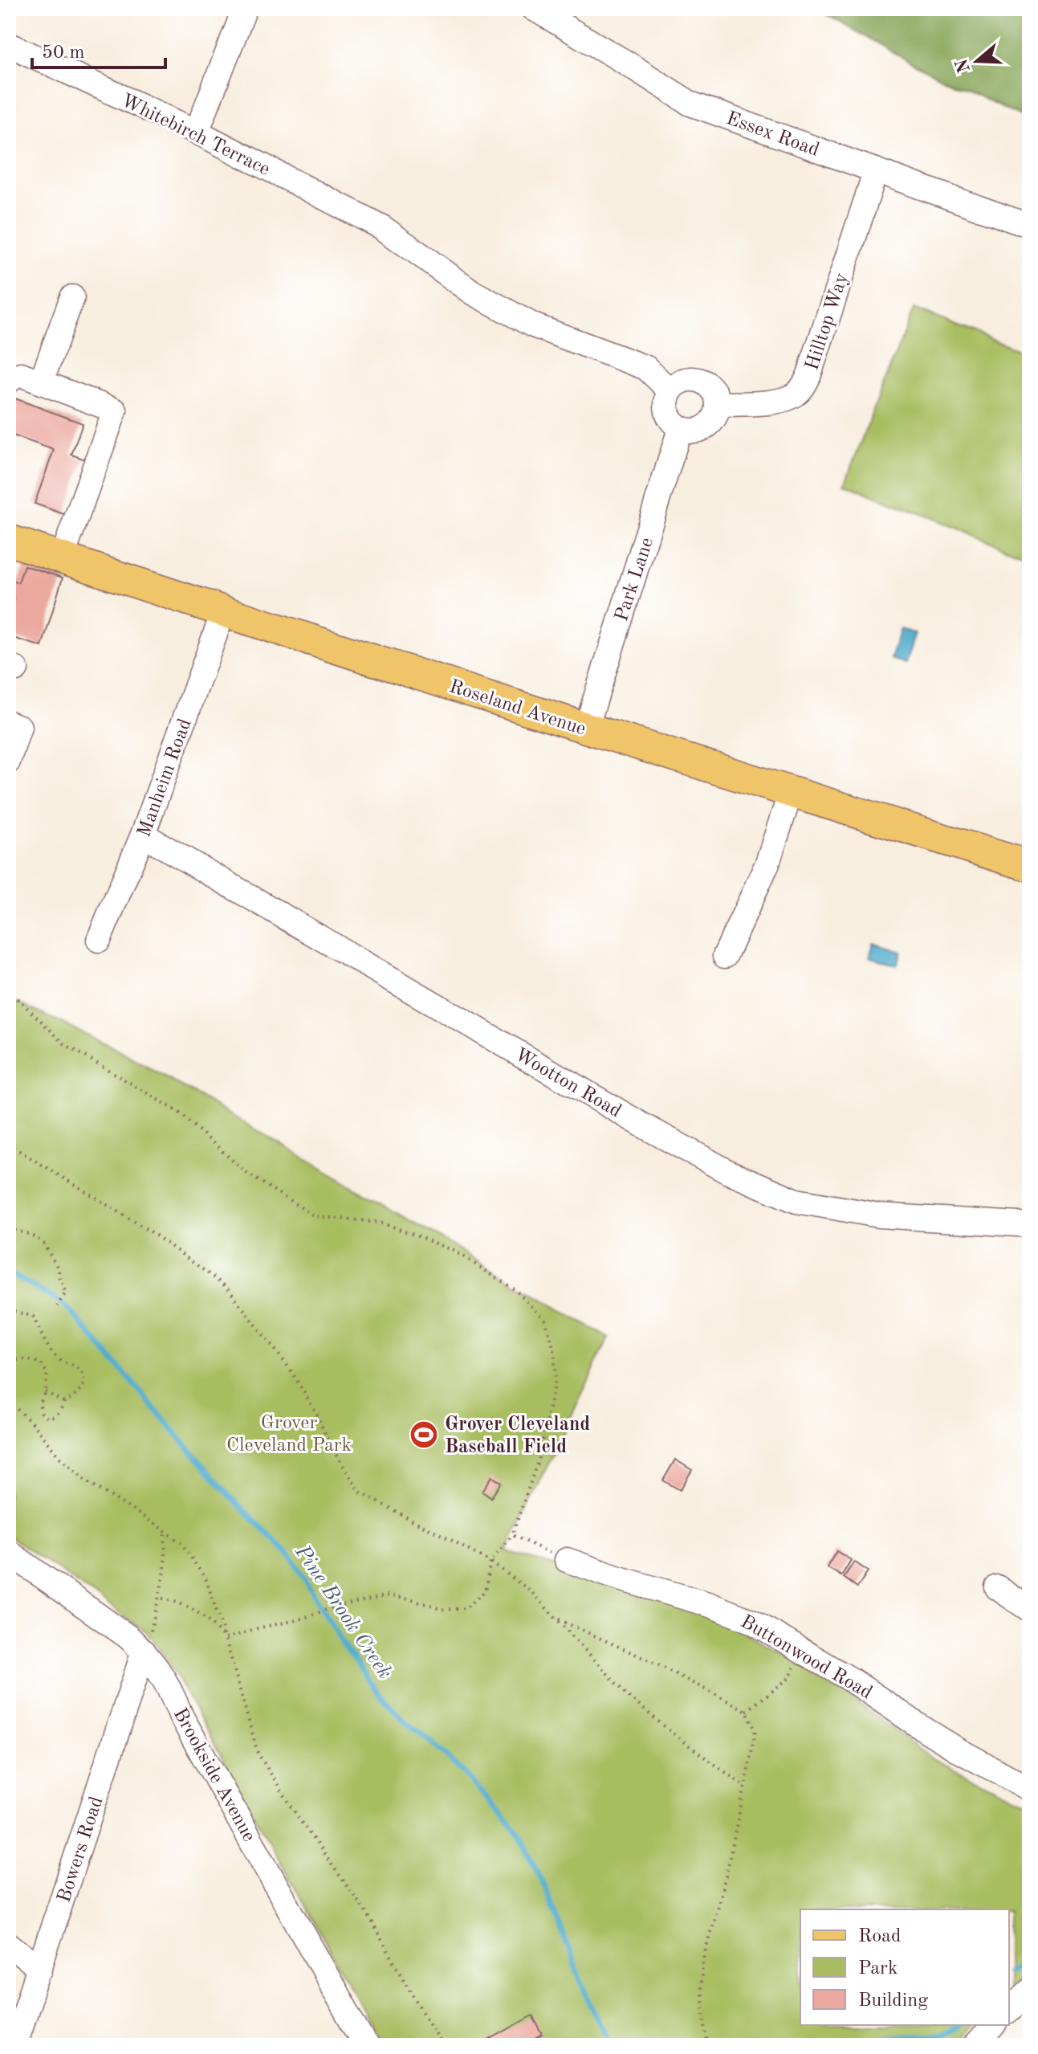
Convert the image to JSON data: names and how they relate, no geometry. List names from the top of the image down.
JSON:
{
  "streets": {
    "main road": ["Roseland Avenue"],
    "street": [
      "Essex Road",
      "Whitebirch Terrace",
      "Hilltop Way",
      "Park Lane",
      "Manheim Road",
      "Wootton Road",
      "Buttonwood Road",
      "Brookside Avenue",
      "Bowers Road"
    ]
  },
  "crossings": [
    ["Essex Road", "Hilltop Way"],
    ["Whitebirch Terrace", "Hilltop Way"],
    ["Whitebirch Terrace", "Park Lane"],
    ["Hilltop Way", "Park Lane"],
    ["Park Lane", "Roseland Avenue"],
    ["Roseland Avenue", "Manheim Road"],
    ["Manheim Road", "Wootton Road"],
    ["Brookside Avenue", "Bowers Road"]
  ],
  "water": ["Pine Brook Creek"],
  "parks": ["Grover Cleveland Park"],
  "places": {
    "sports": ["Grover Cleveland Baseball Field"]
  },
  "legend": ["Road", "Park", "Building"],
  "scale_bar": "50 m",
  "north": "left"
}
